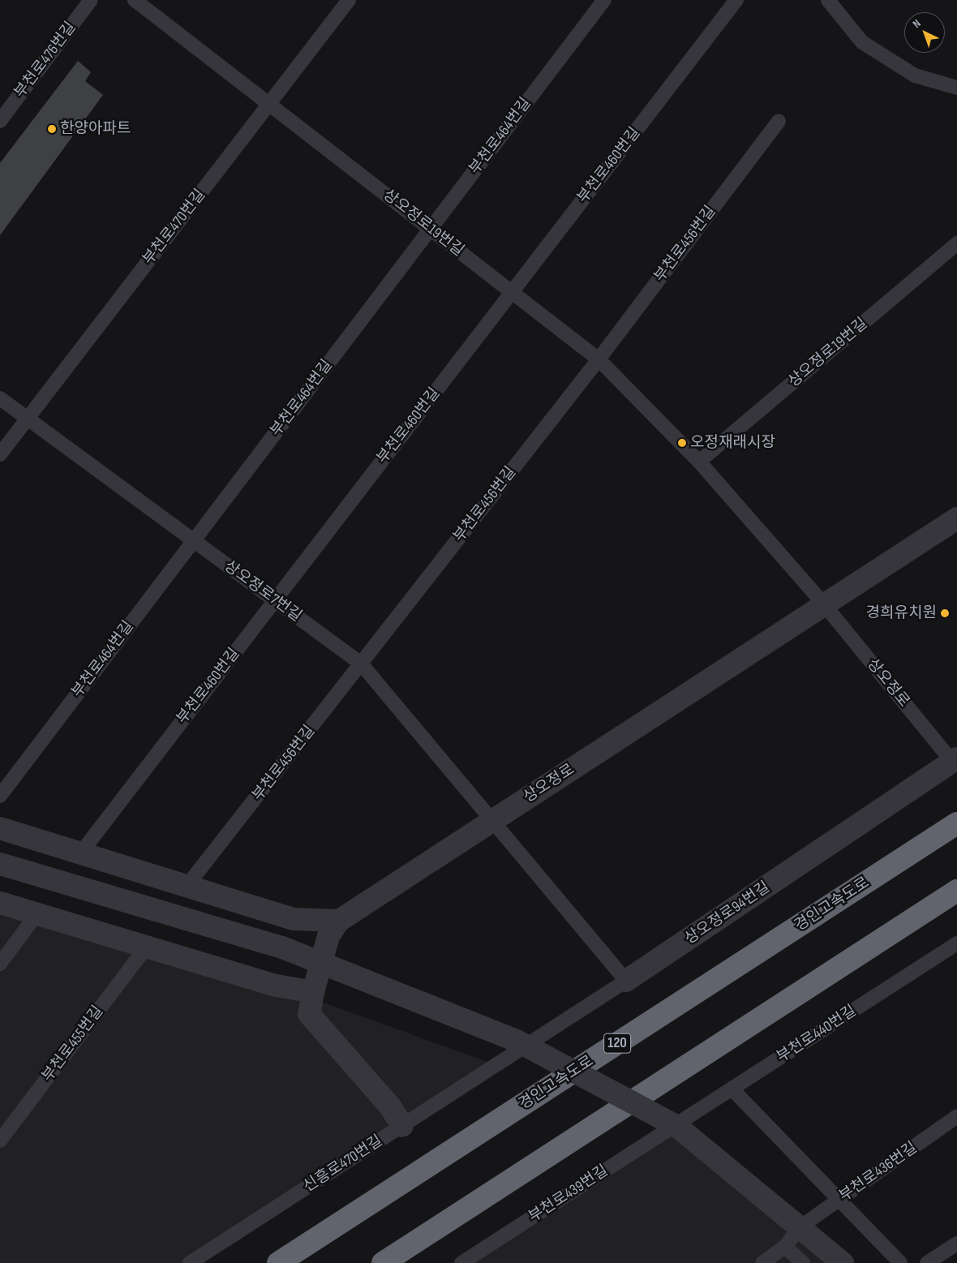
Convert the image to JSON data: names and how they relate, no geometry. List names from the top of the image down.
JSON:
{
  "streets": {
    "highway": ["경인고속도로", "120"],
    "street": ["상오정로", "상오정로94번길"],
    "lane": [
      "부천로476번길",
      "부천로464번길",
      "부천로460번길",
      "상오정로19번길",
      "부천로470번길",
      "부천로456번길",
      "상오정로7번길",
      "부천로440번길",
      "부천로455번길",
      "신흥로470번길",
      "부천로436번길",
      "부천로439번길"
    ]
  },
  "crossings": [
    ["부천로464번길", "상오정로19번길"],
    ["부천로464번길", "상오정로7번길"],
    ["부천로460번길", "상오정로19번길"],
    ["부천로460번길", "상오정로7번길"],
    ["상오정로19번길", "부천로470번길"],
    ["상오정로19번길", "부천로456번길"],
    ["상오정로19번길", "상오정로"],
    ["부천로470번길", "상오정로7번길"],
    ["부천로456번길", "상오정로7번길"],
    ["상오정로7번길", "상오정로"],
    ["상오정로7번길", "상오정로94번길"],
    ["상오정로", "상오정로94번길"],
    ["상오정로94번길", "신흥로470번길"],
    ["부천로440번길", "부천로439번길"]
  ],
  "places": ["한양아파트", "오정재래시장", "경희유치원"],
  "north": "top left"
}
